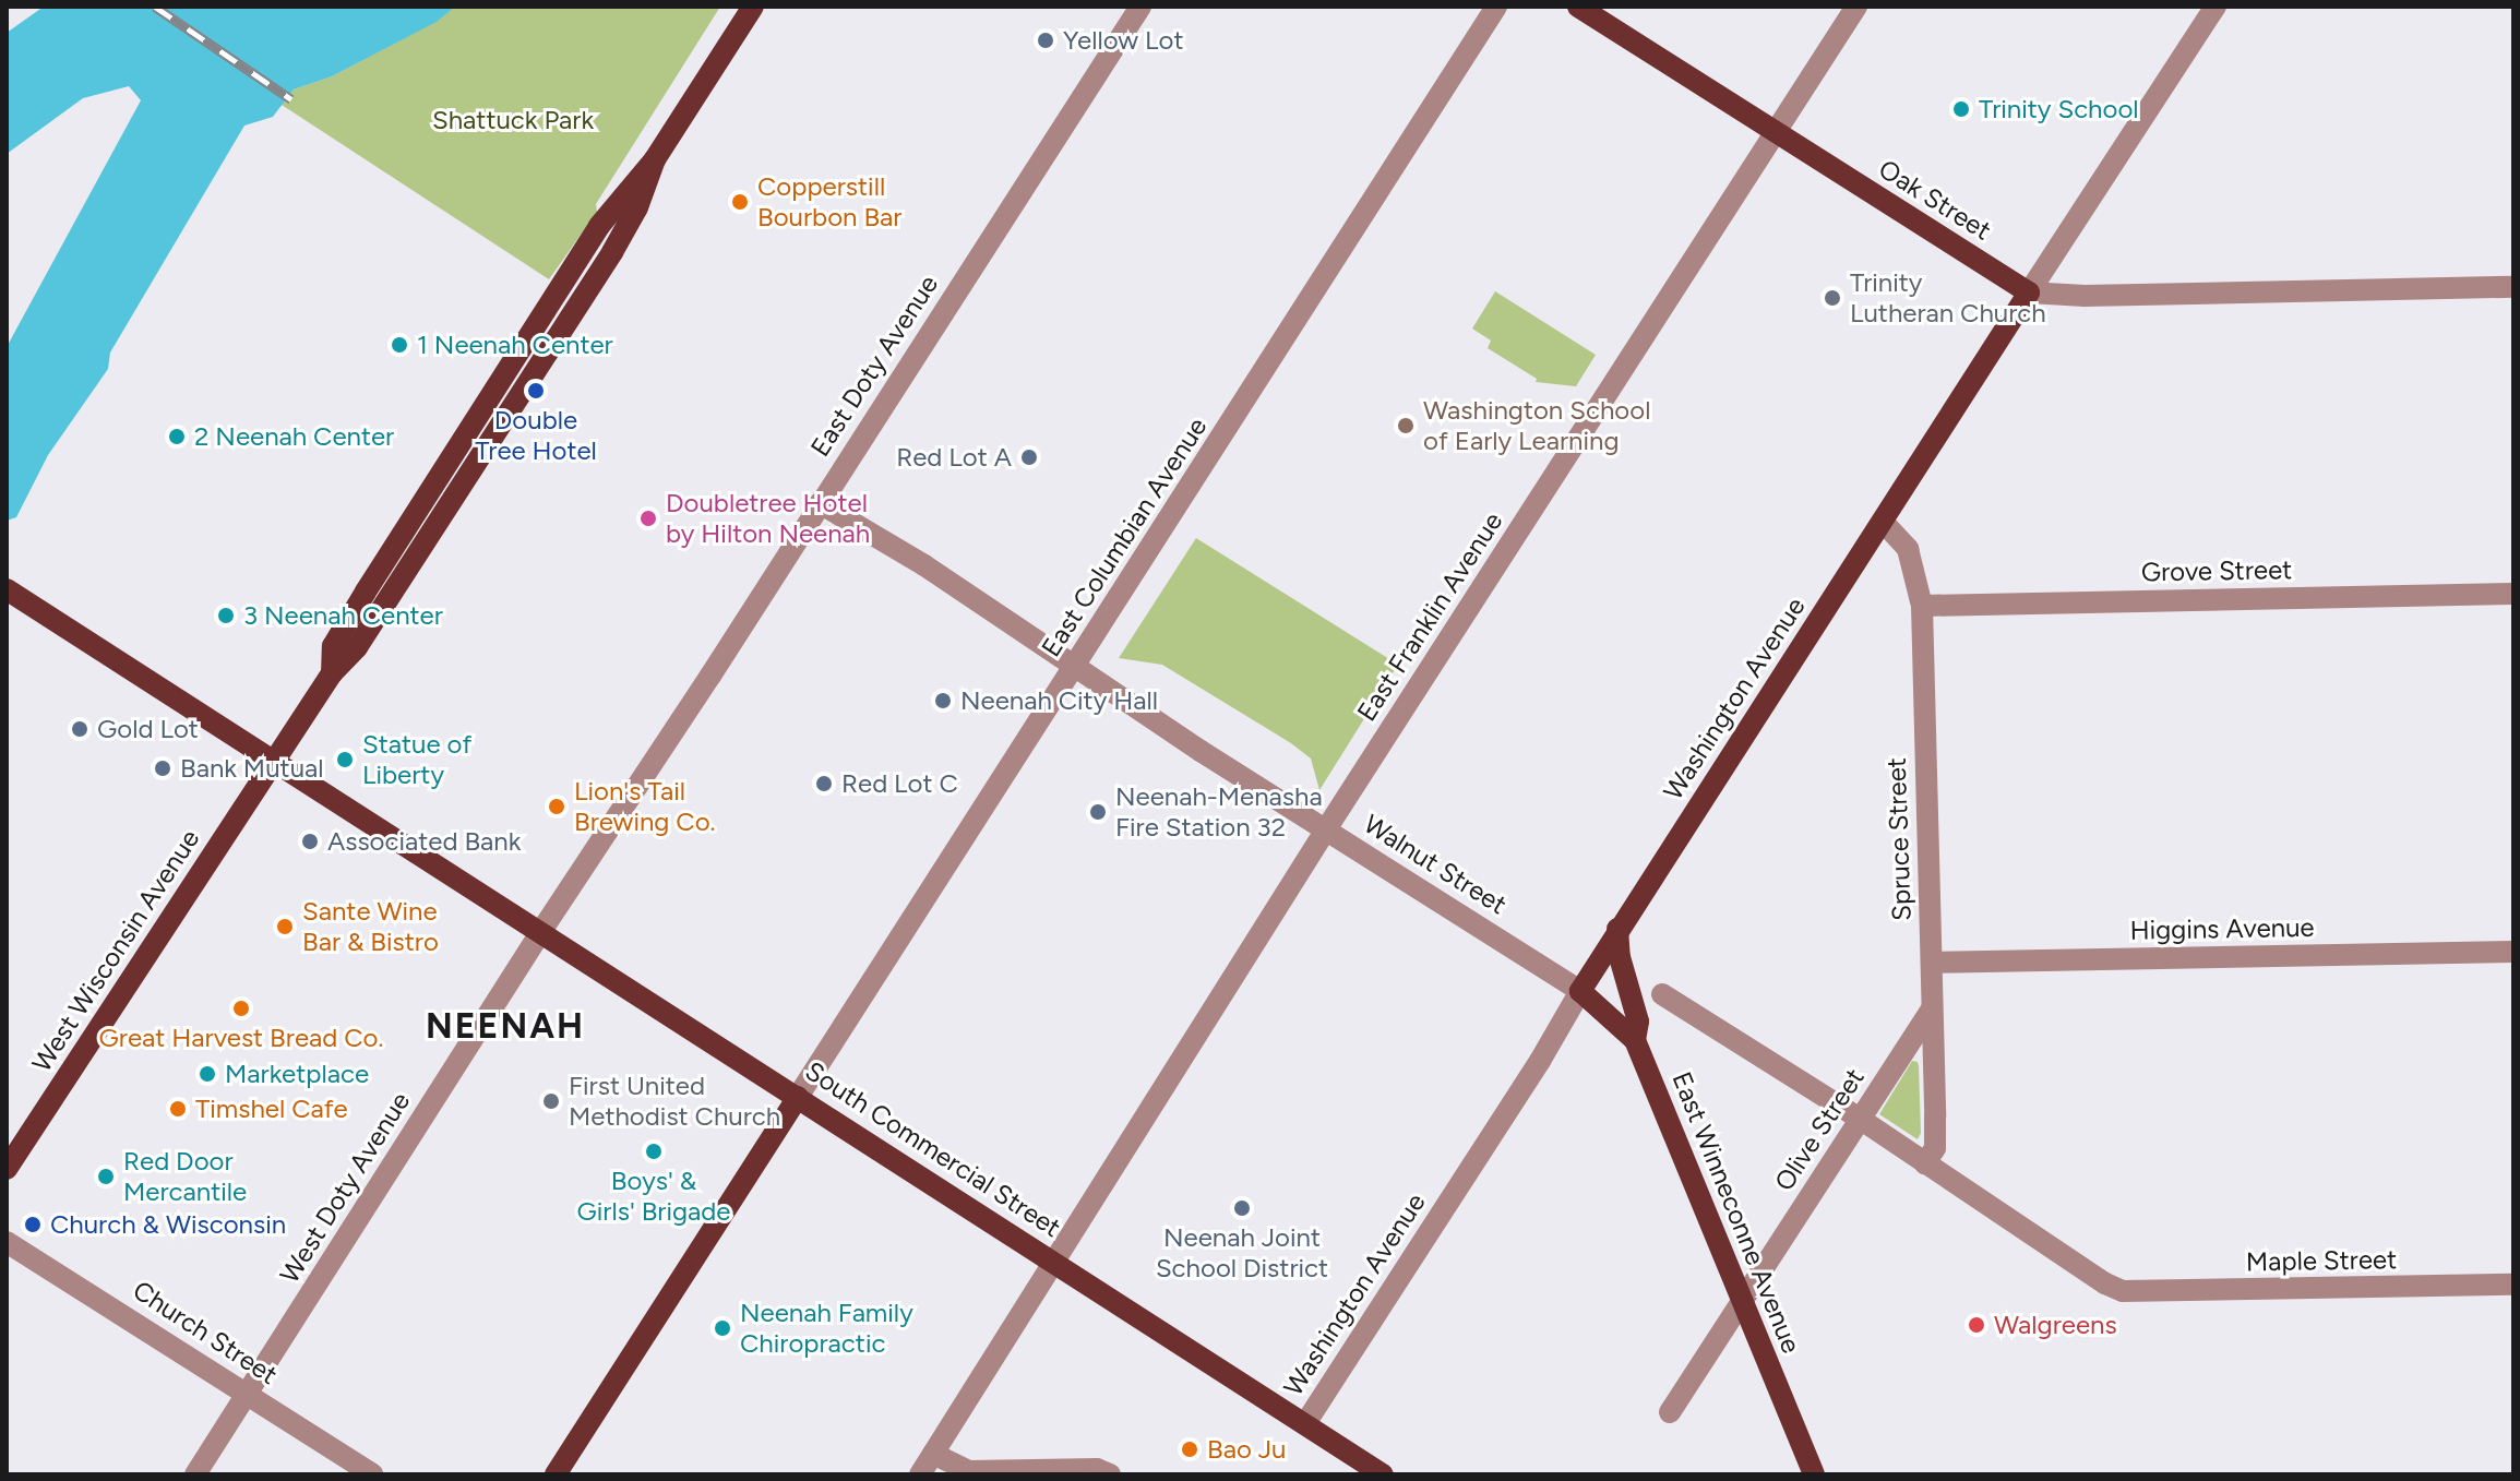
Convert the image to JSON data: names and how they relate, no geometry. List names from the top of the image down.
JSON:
{
  "streets": {
    "main road": [
      "Oak Street",
      "Washington Avenue",
      "West Wisconsin Avenue",
      "South Commercial Street",
      "East Winneconne Avenue"
    ],
    "street": [
      "East Doty Avenue",
      "East Columbian Avenue",
      "Grove Street",
      "East Franklin Avenue",
      "Spruce Street",
      "Walnut Street",
      "Higgins Avenue",
      "Olive Street",
      "West Doty Avenue",
      "Maple Street",
      "Church Street"
    ]
  },
  "crossings": [
    ["Oak Street", "East Franklin Avenue"],
    ["Oak Street", "Washington Avenue"],
    ["East Doty Avenue", "Walnut Street"],
    ["East Doty Avenue", "South Commercial Street"],
    ["East Doty Avenue", "West Doty Avenue"],
    ["East Columbian Avenue", "Walnut Street"],
    ["East Columbian Avenue", "South Commercial Street"],
    ["Grove Street", "Spruce Street"],
    ["East Franklin Avenue", "Walnut Street"],
    ["East Franklin Avenue", "South Commercial Street"],
    ["Washington Avenue", "Spruce Street"],
    ["Washington Avenue", "Walnut Street"],
    ["Washington Avenue", "South Commercial Street"],
    ["Washington Avenue", "East Winneconne Avenue"],
    ["Spruce Street", "Higgins Avenue"],
    ["Spruce Street", "Olive Street"],
    ["Spruce Street", "Maple Street"],
    ["Walnut Street", "East Winneconne Avenue"],
    ["West Wisconsin Avenue", "South Commercial Street"],
    ["Olive Street", "East Winneconne Avenue"],
    ["South Commercial Street", "West Doty Avenue"],
    ["West Doty Avenue", "Church Street"]
  ],
  "districts": ["NEENAH"],
  "parks": ["Shattuck Park"],
  "places": [
    "Yellow Lot",
    "Trinity School",
    "Copperstill Bourbon Bar",
    "Trinity Lutheran Church",
    "1 Neenah Center",
    "Double Tree Hotel",
    "Washington School of Early Learning",
    "2 Neenah Center",
    "Red Lot A",
    "Doubletree Hotel by Hilton Neenah",
    "3 Neenah Center",
    "Neenah City Hall",
    "Gold Lot",
    "Statue of Liberty",
    "Bank Mutual",
    "Red Lot C",
    "Lion's Tail Brewing Co.",
    "Neenah-Menasha Fire Station 32",
    "Associated Bank",
    "Sante Wine Bar & Bistro",
    "Great Harvest Bread Co.",
    "Marketplace",
    "First United Methodist Church",
    "Timshel Cafe",
    "Boys' & Girls' Brigade",
    "Red Door Mercantile",
    "Neenah Joint School District",
    "Church & Wisconsin",
    "Walgreens",
    "Neenah Family Chiropractic",
    "Bao Ju"
  ]
}
